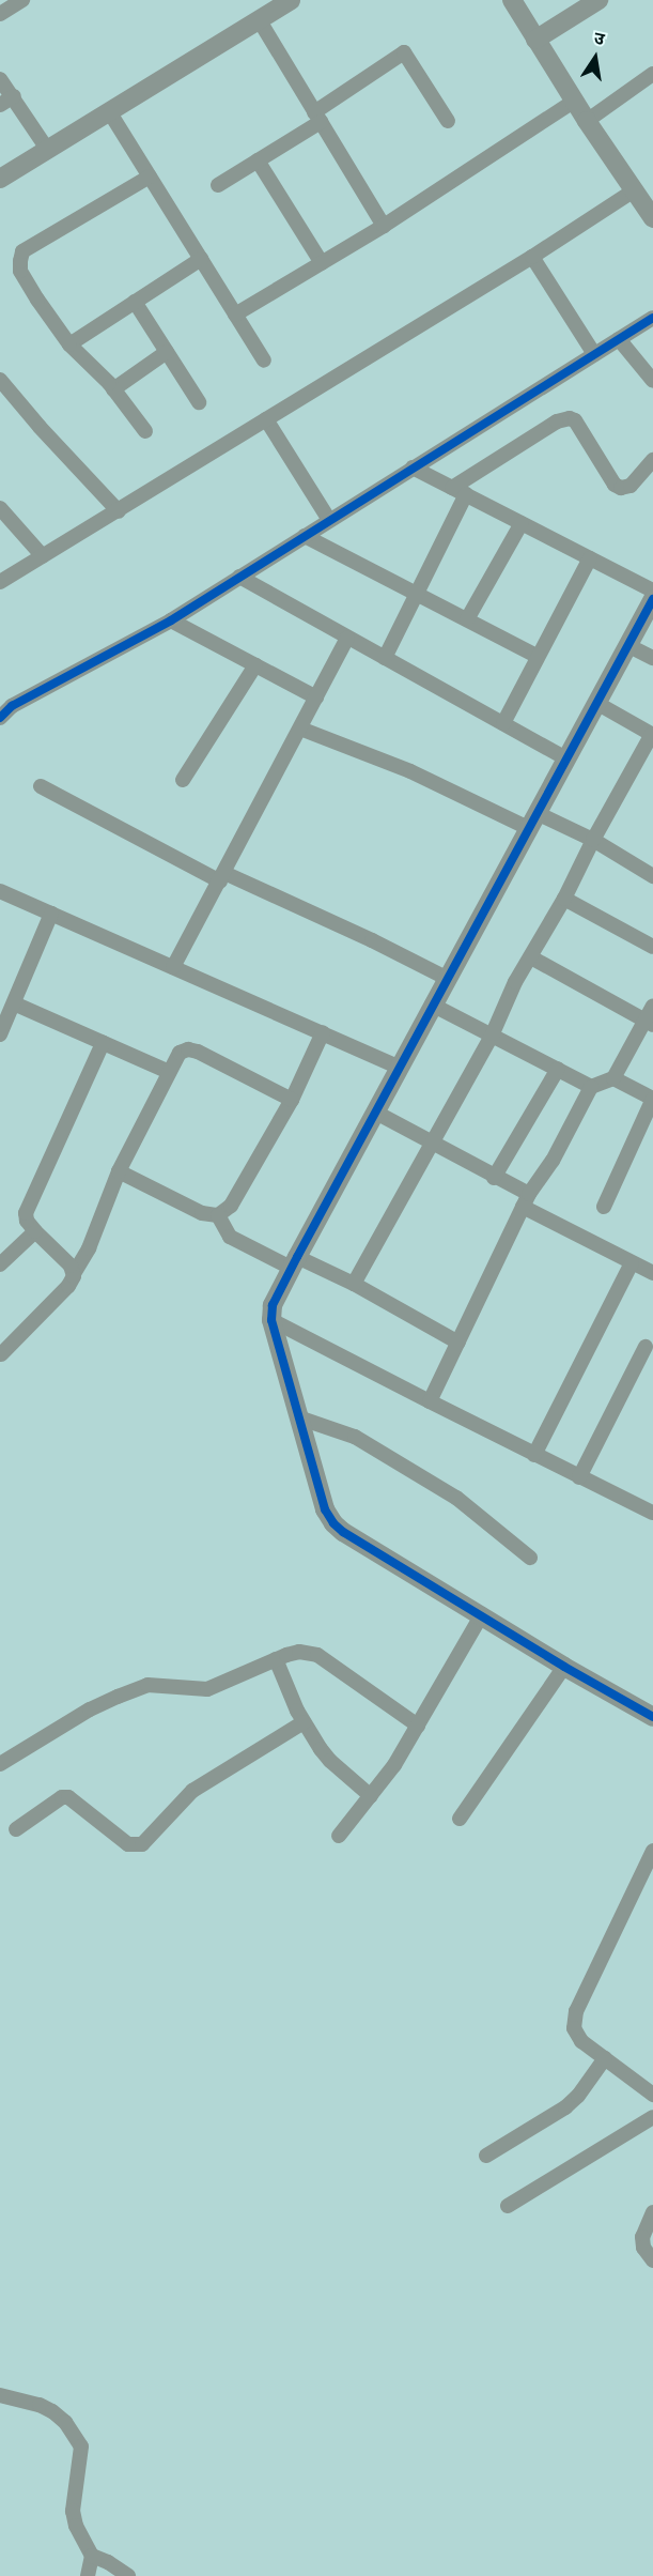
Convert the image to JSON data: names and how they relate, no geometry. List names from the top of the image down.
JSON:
{
  "north": "top"
}
